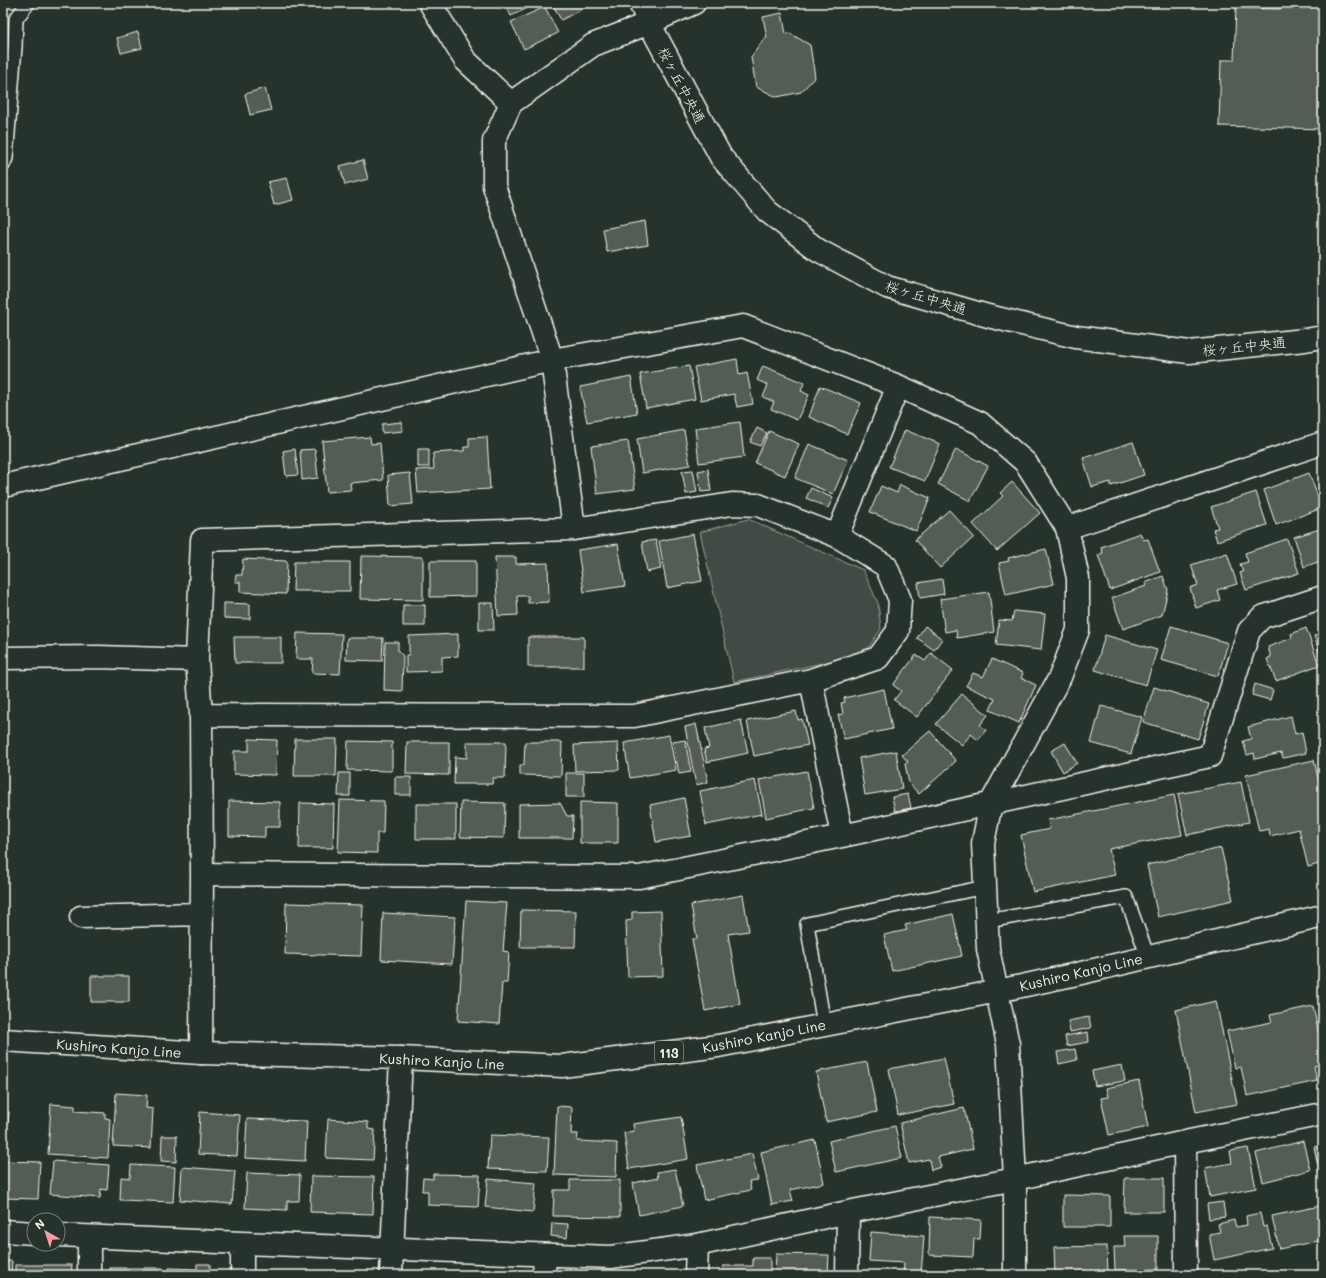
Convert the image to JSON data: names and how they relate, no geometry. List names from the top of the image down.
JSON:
{
  "streets": {
    "street": ["桜ヶ丘中央通", "Kushiro Kanjo Line", "113"]
  },
  "north": "top left"
}
